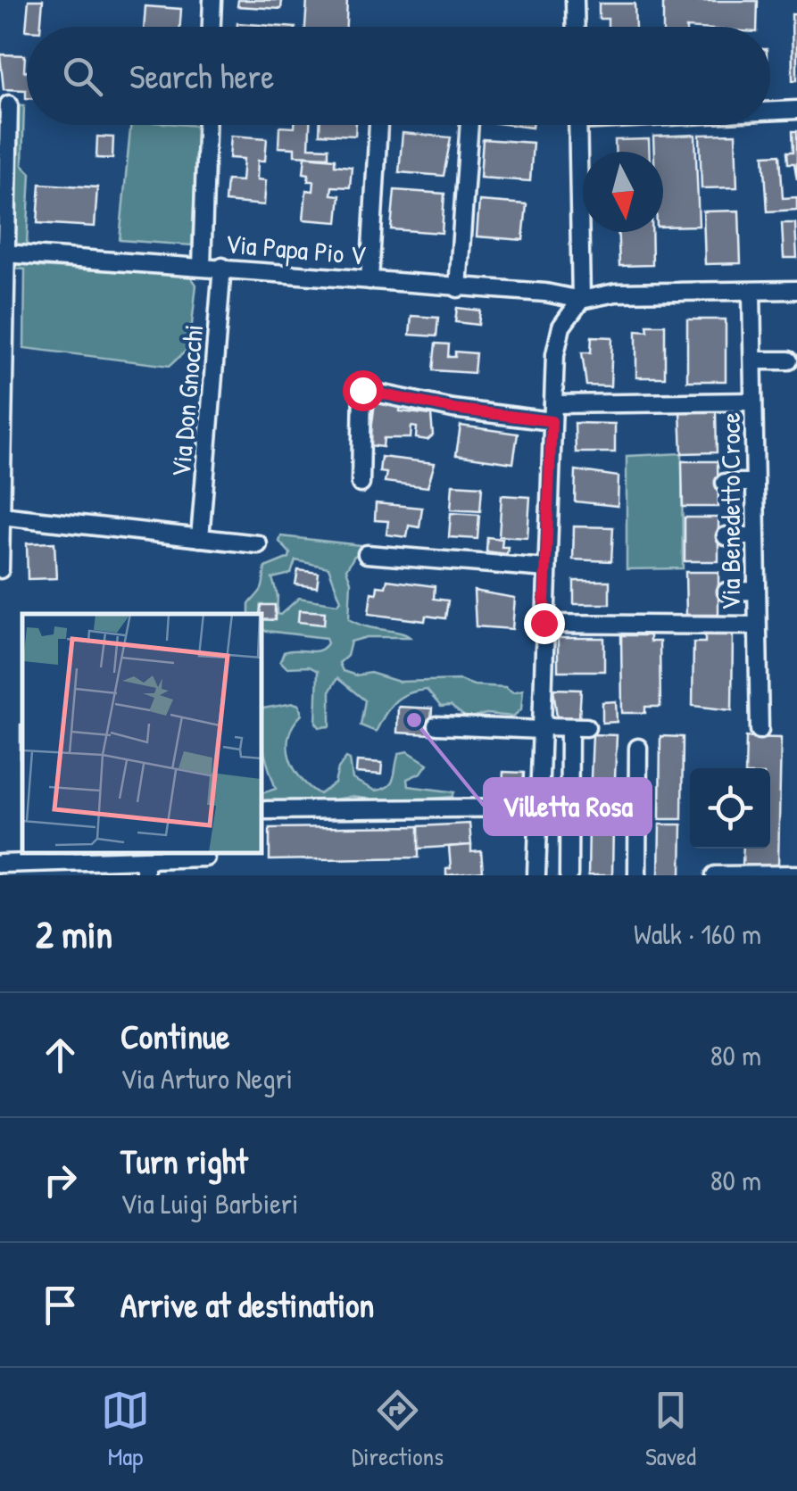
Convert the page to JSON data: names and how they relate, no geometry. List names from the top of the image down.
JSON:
{
  "streets": {
    "street": ["Via Papa Pio V", "Via Don Gnocchi", "Via Benedetto Croce"]
  },
  "crossings": [
    ["Via Papa Pio V", "Via Don Gnocchi"],
    ["Via Papa Pio V", "Via Benedetto Croce"]
  ],
  "places": ["Villetta Rosa"],
  "north": "bottom",
  "page": {
    "search": "Search here",
    "heading": ["2 min", "Walk · 160 m"],
    "list": [
      ["Continue", "Via Arturo Negri", "80 m"],
      ["Turn right", "Via Luigi Barbieri", "80 m"],
      "Arrive at destination"
    ],
    "nav": ["Map", "Directions", "Saved"]
  }
}
